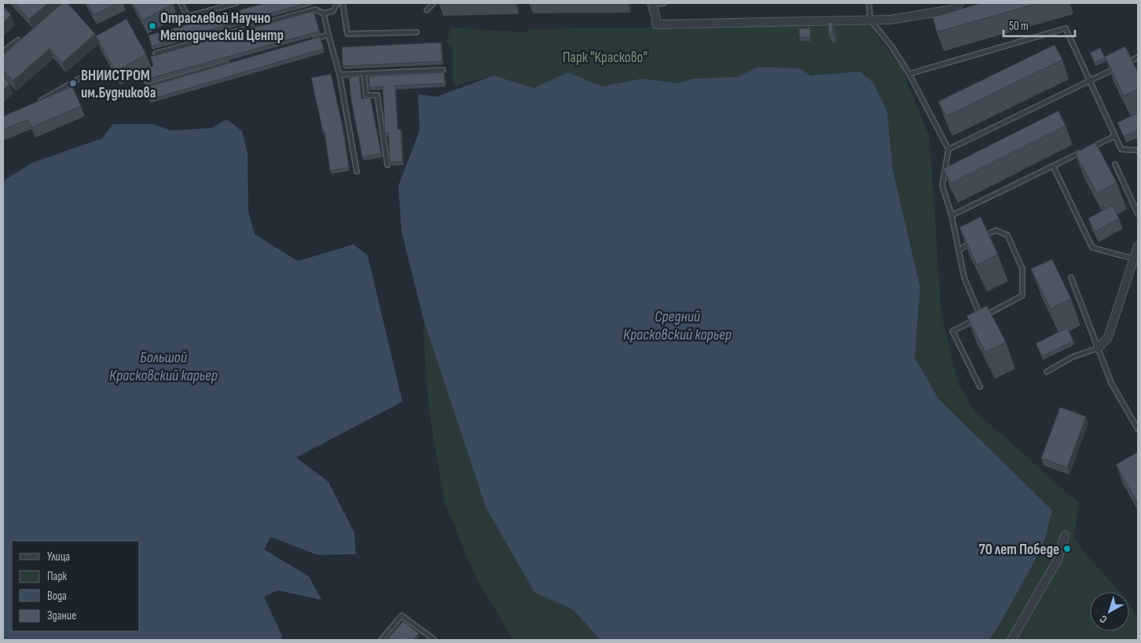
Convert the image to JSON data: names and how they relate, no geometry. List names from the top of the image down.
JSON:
{
  "water": ["Средний Красковский карьер", "Большой Красковский карьер"],
  "parks": ["Парк \"Красково\""],
  "places": ["Отраслевой Научно Методический Центр", "ВНИИСТРОМ им.Будникова", "70 лет Победе"],
  "legend": [
    "Улица",
    "Парк",
    "Вода",
    "Здание"
  ],
  "scale_bar": "50 m",
  "north": "bottom left"
}
